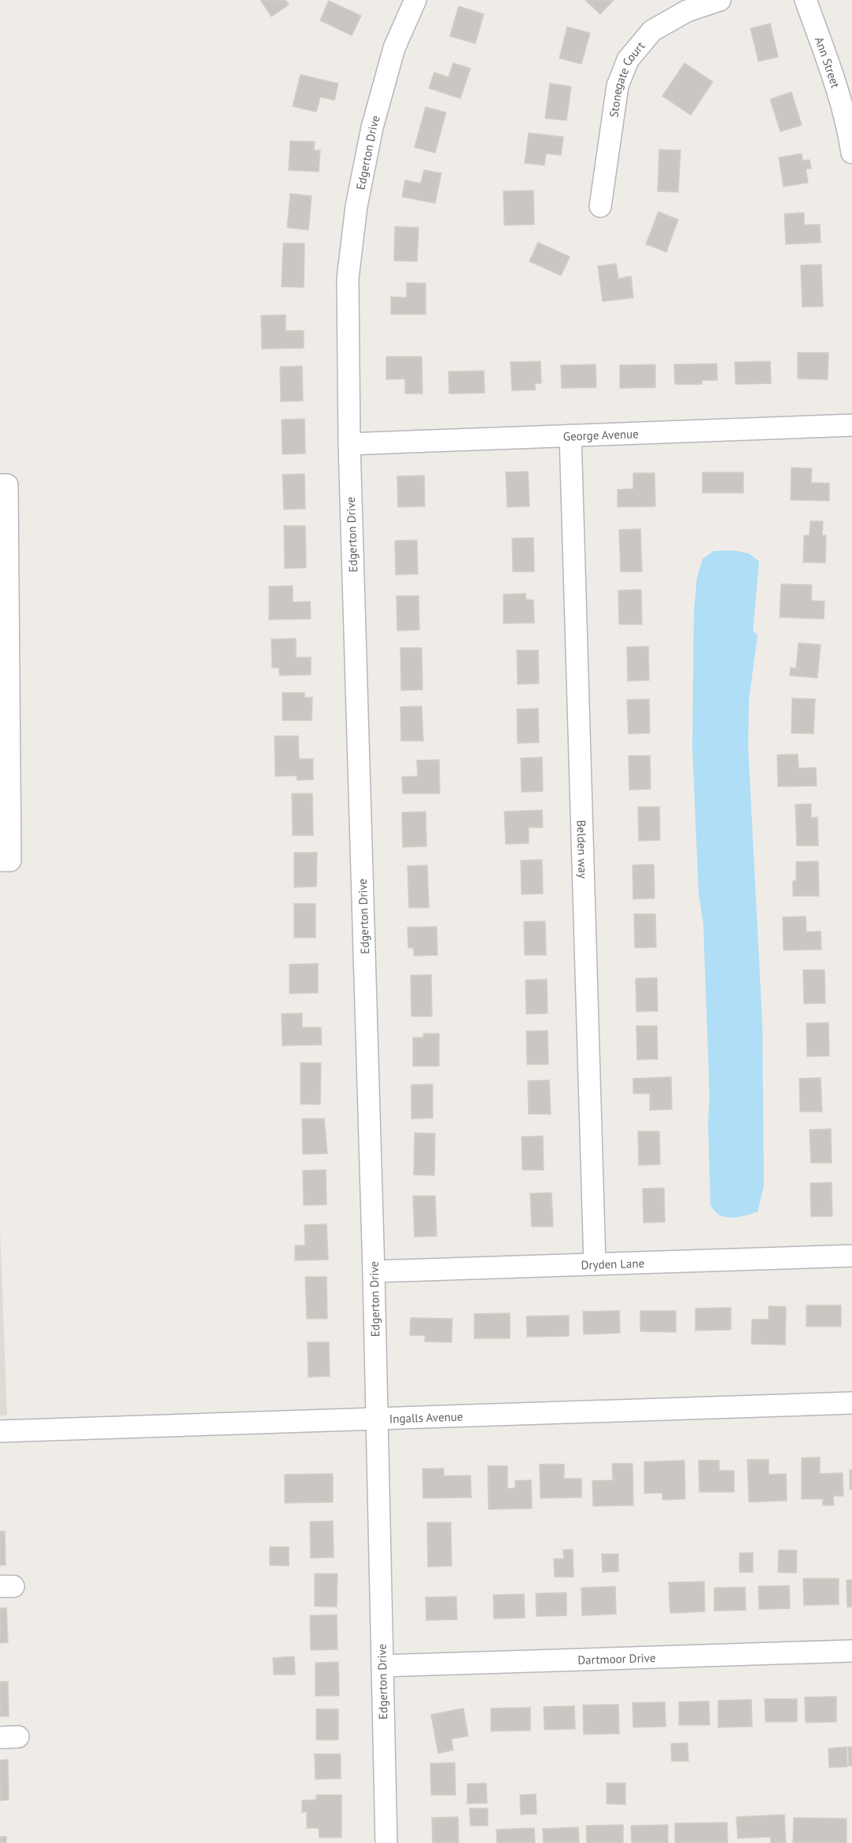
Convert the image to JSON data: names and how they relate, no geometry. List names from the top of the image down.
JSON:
{
  "streets": {
    "street": [
      "Ann Street",
      "Stonegate Court",
      "Edgerton Drive",
      "George Avenue",
      "Belden way",
      "Dryden Lane",
      "Ingalls Avenue",
      "Dartmoor Drive"
    ]
  },
  "crossings": [
    ["Edgerton Drive", "George Avenue"],
    ["Edgerton Drive", "Dryden Lane"],
    ["Edgerton Drive", "Ingalls Avenue"],
    ["Edgerton Drive", "Dartmoor Drive"],
    ["George Avenue", "Belden way"],
    ["Belden way", "Dryden Lane"]
  ]
}
